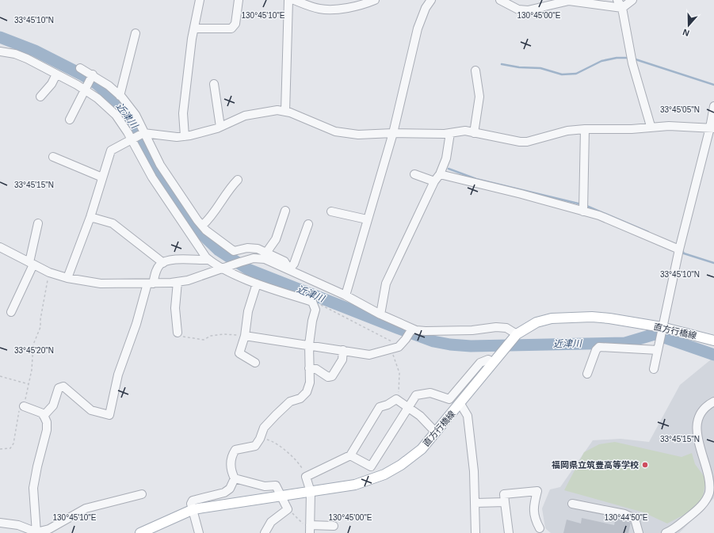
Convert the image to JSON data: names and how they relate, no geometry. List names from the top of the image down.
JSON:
{
  "streets": {
    "main road": ["直方行橋線"]
  },
  "water": ["近津川"],
  "places": ["福岡県立筑豊高等学校"],
  "north": "bottom",
  "coordinates": [
    "130°45'10\"E",
    "130°45'00\"E",
    "33°45'10\"N",
    "33°45'05\"N",
    "33°45'15\"N",
    "33°45'20\"N",
    "130°44'50\"E"
  ]
}
